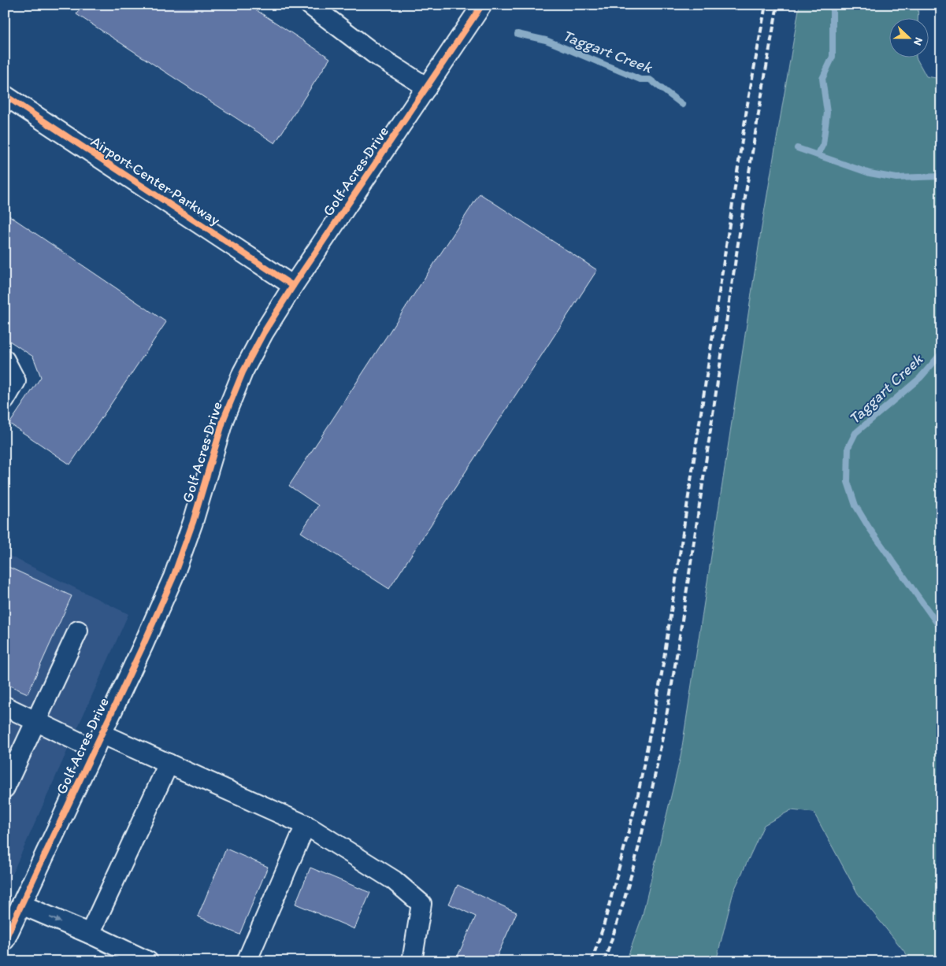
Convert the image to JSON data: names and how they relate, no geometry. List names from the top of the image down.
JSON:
{
  "streets": {
    "street": ["Golf Acres Drive", "Airport Center Parkway"]
  },
  "crossings": [
    ["Golf Acres Drive", "Airport Center Parkway"]
  ],
  "water": ["Taggart Creek"],
  "north": "right"
}
